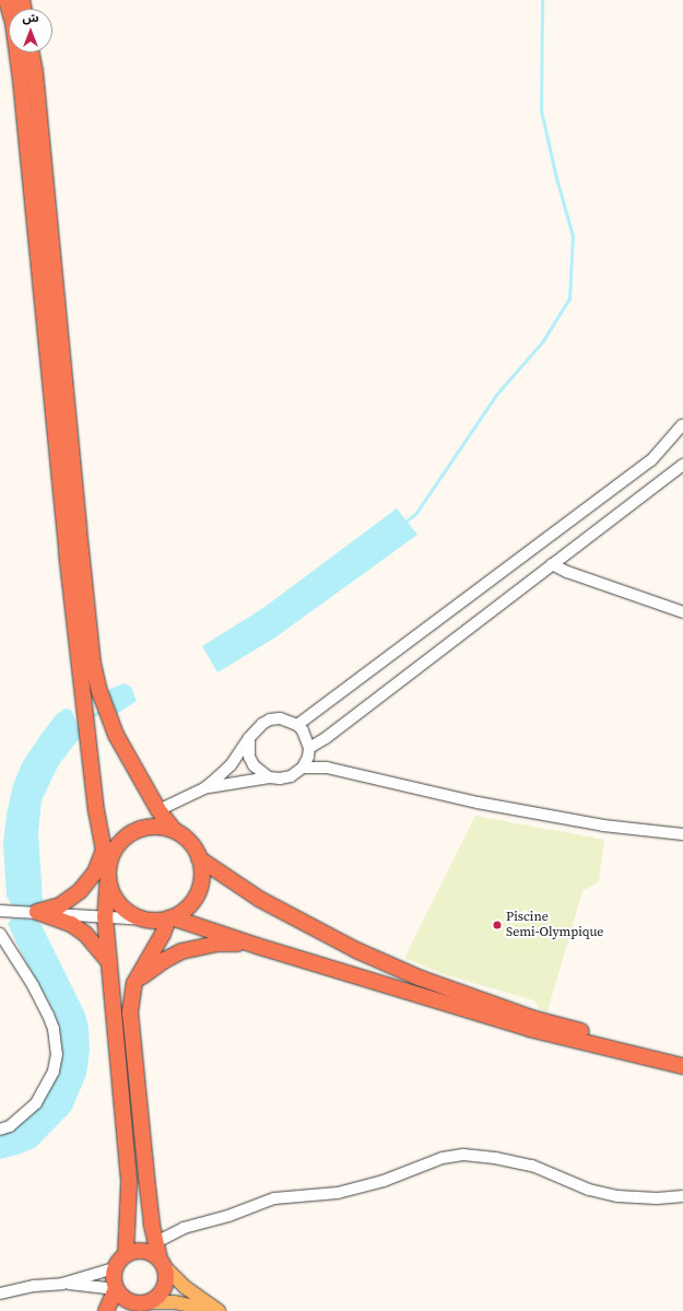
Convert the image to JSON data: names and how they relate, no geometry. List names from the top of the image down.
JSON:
{
  "places": ["Piscine Semi-Olympique"],
  "north": "top"
}
